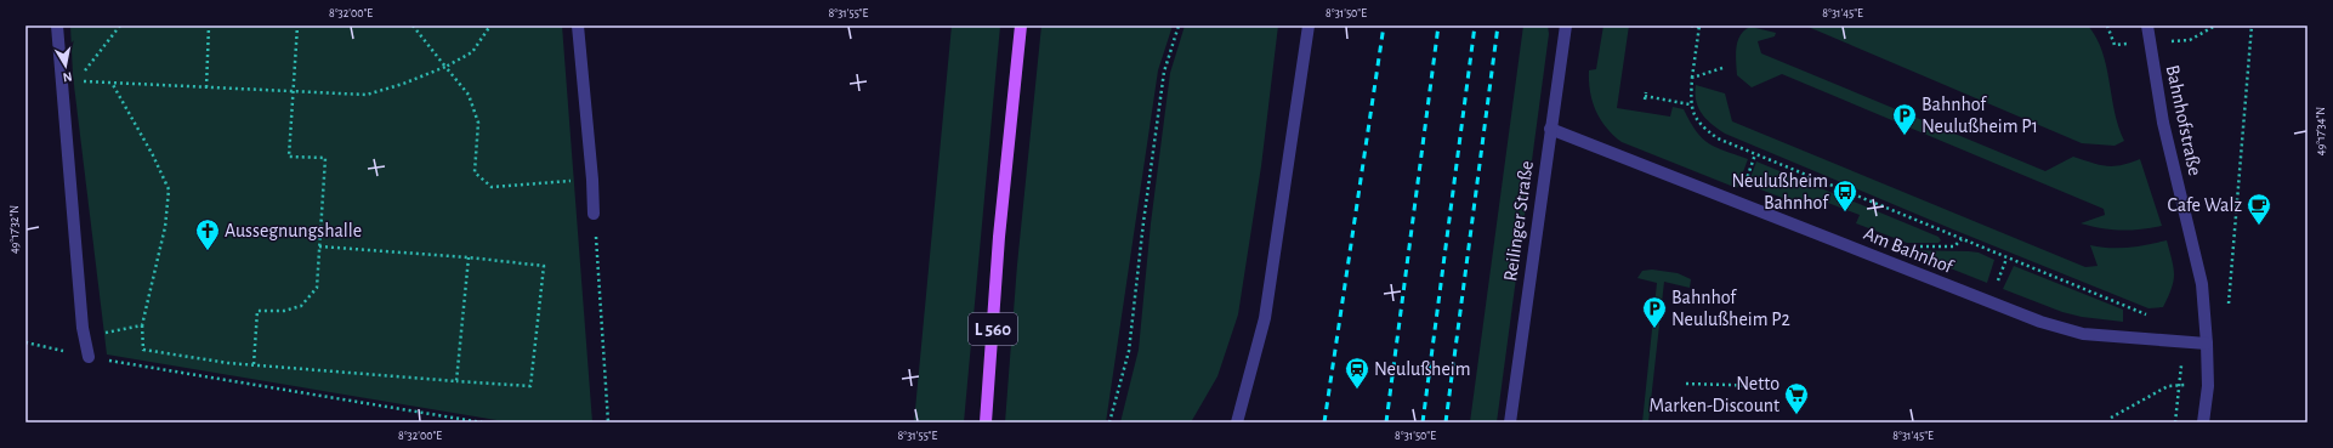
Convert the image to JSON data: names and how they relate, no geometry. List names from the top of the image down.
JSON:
{
  "streets": {
    "main road": ["L 560"],
    "street": ["Bahnhofstraße", "Reilinger Straße", "Am Bahnhof"]
  },
  "crossings": [
    ["Bahnhofstraße", "Am Bahnhof"],
    ["Reilinger Straße", "Am Bahnhof"]
  ],
  "places": {
    "parking": ["Bahnhof Neulußheim P1", "Bahnhof Neulußheim P2"],
    "bus stop": ["Neulußheim Bahnhof"],
    "cafe": ["Cafe Walz"],
    "church": ["Aussegnungshalle"],
    "station": ["Neulußheim"],
    "supermarket": ["Netto Marken-Discount"]
  },
  "north": "bottom",
  "coordinates": [
    "8°32'00\"E",
    "8°31'55\"E",
    "8°31'50\"E",
    "8°31'45\"E",
    "49°17'34\"N",
    "49°17'32\"N"
  ]
}
